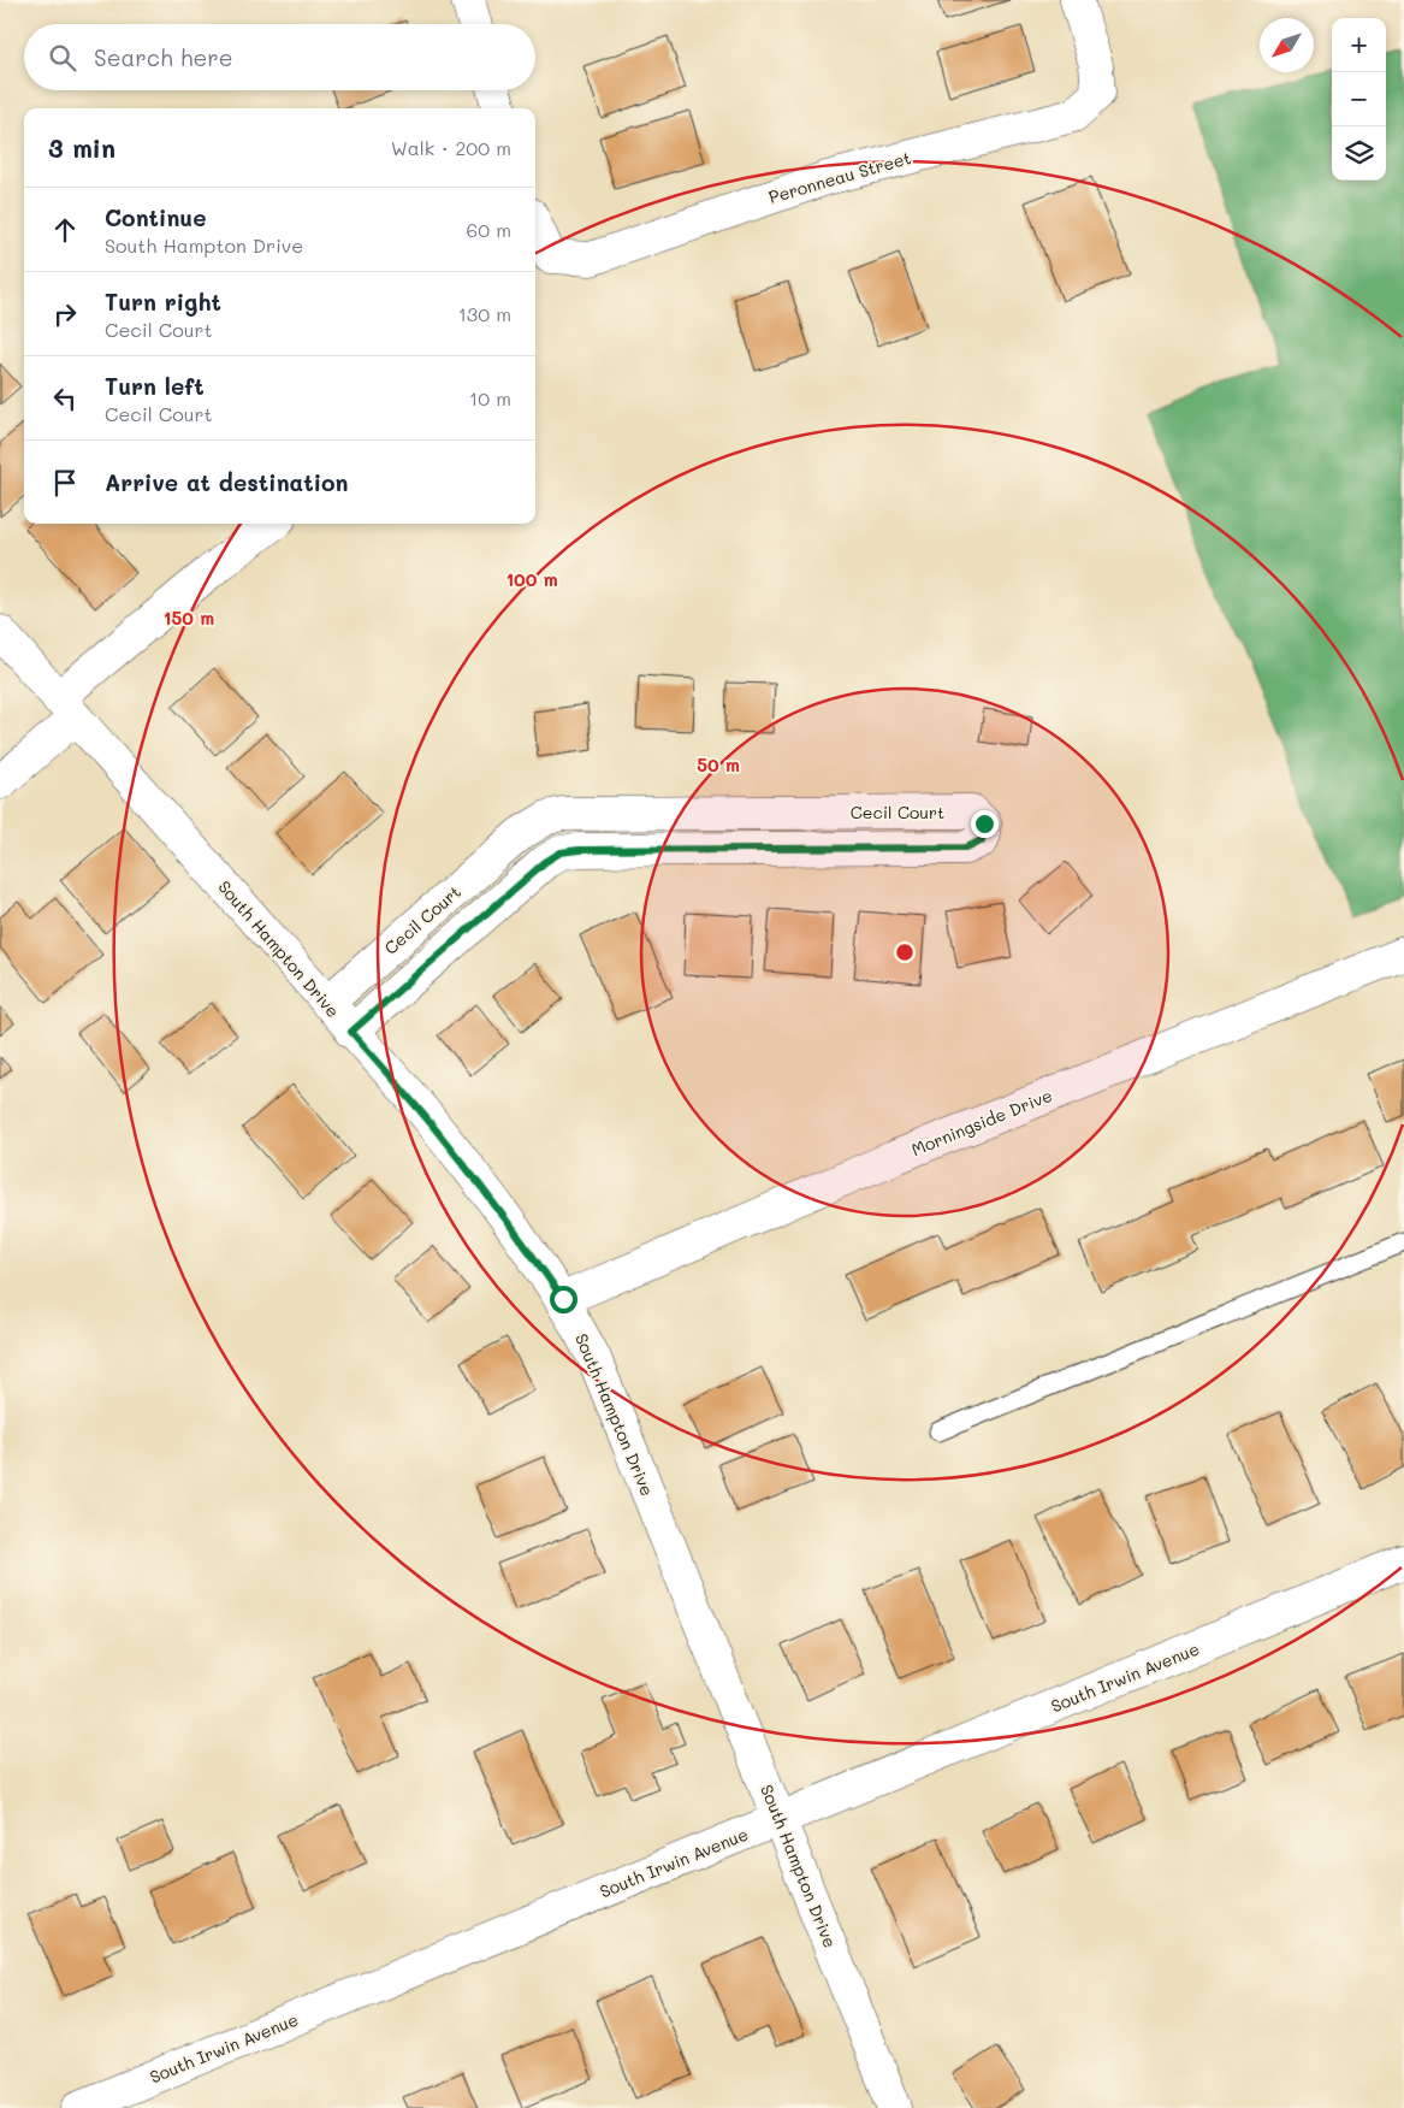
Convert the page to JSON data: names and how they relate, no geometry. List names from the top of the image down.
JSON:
{
  "streets": {
    "street": [
      "Peronneau Street",
      "Cecil Court",
      "South Hampton Drive",
      "Morningside Drive",
      "South Irwin Avenue"
    ]
  },
  "crossings": [
    ["Cecil Court", "South Hampton Drive"],
    ["South Hampton Drive", "Morningside Drive"],
    ["South Hampton Drive", "South Irwin Avenue"]
  ],
  "north": "bottom left",
  "page": {
    "map_buttons": ["+", "−"],
    "search": "Search here",
    "heading": ["3 min", "Walk · 200 m"],
    "list": [
      ["Continue", "South Hampton Drive", "60 m"],
      ["Turn right", "Cecil Court", "130 m"],
      ["Turn left", "Cecil Court", "10 m"],
      "Arrive at destination"
    ]
  },
  "rings": ["100 m", "150 m", "50 m"]
}
